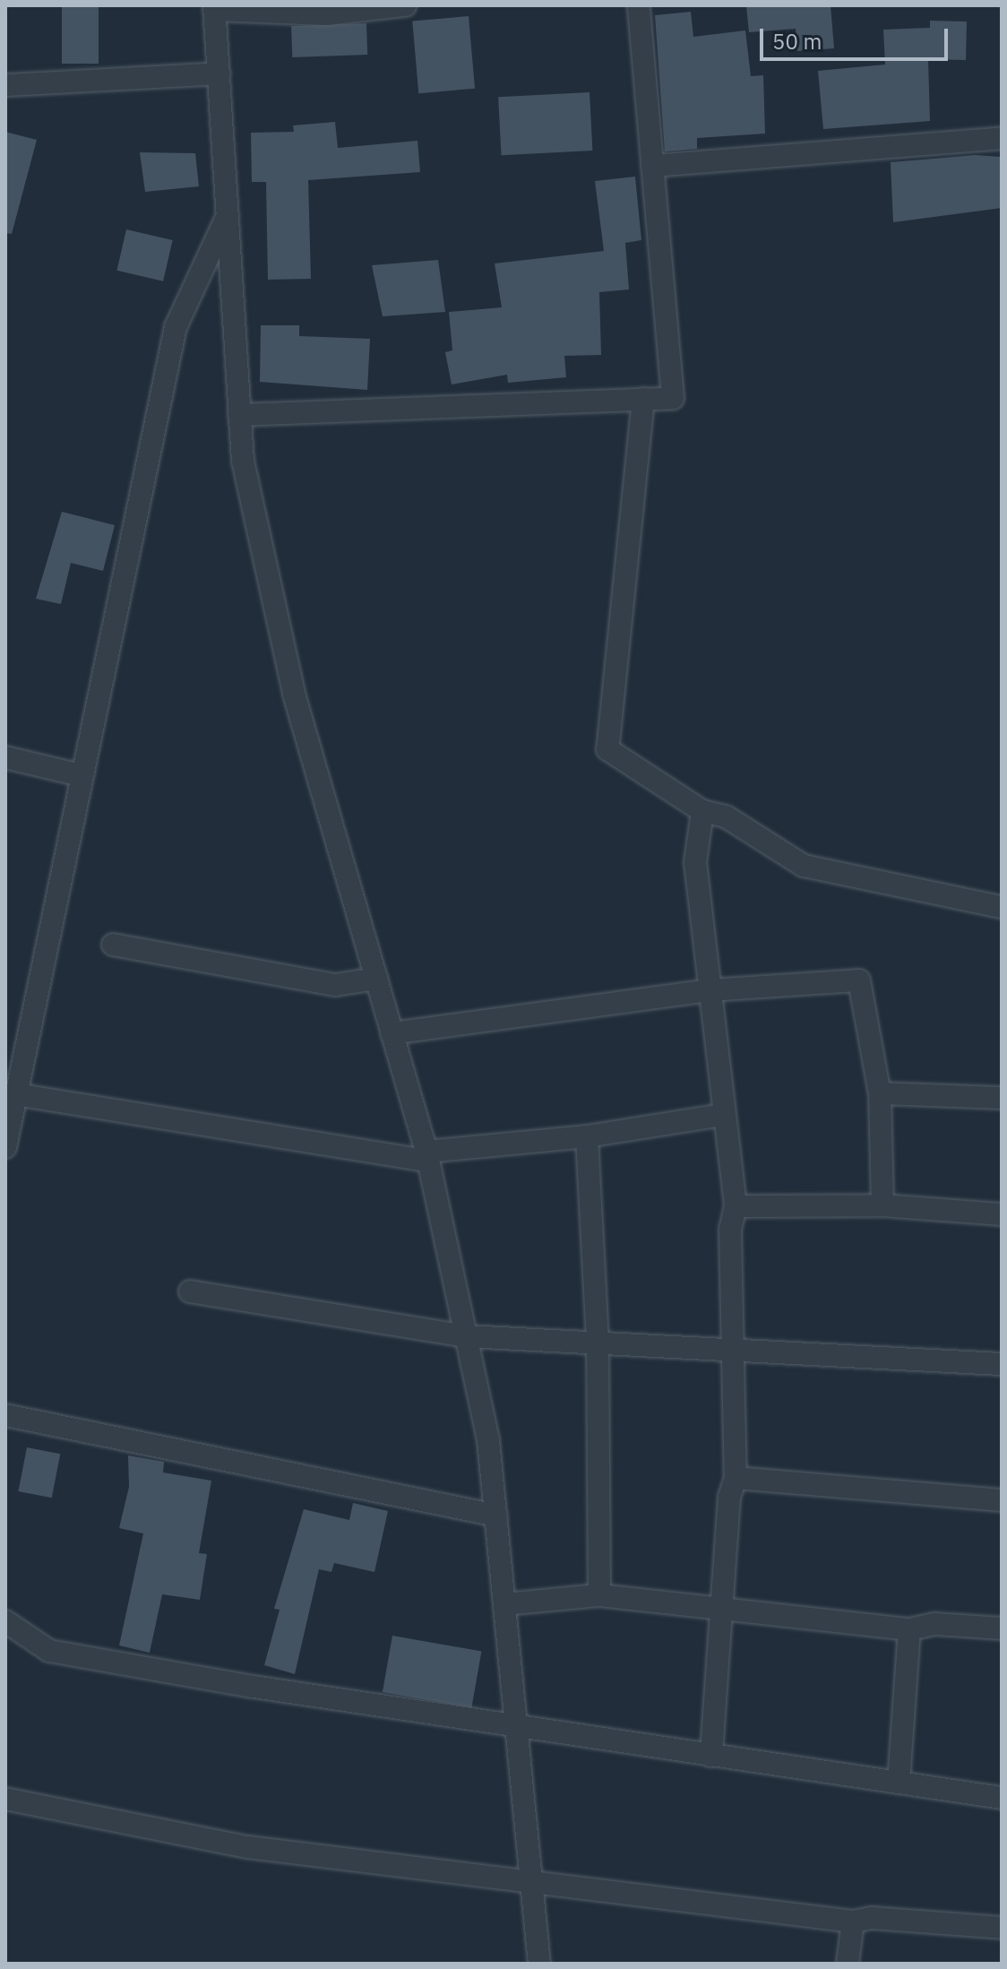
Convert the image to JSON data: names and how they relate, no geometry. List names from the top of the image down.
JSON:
{
  "scale_bar": "50 m"
}
